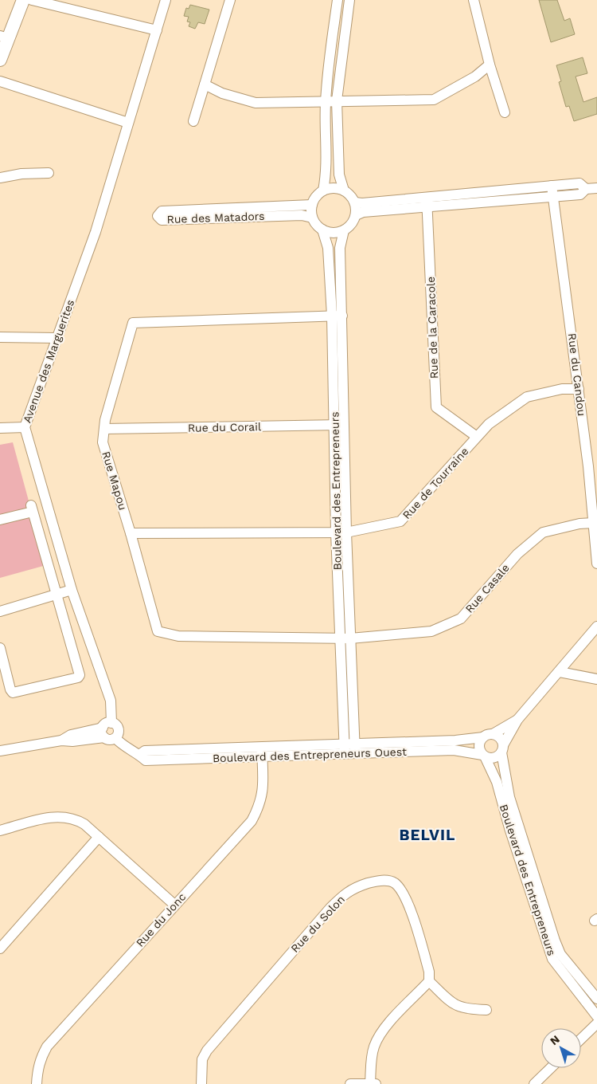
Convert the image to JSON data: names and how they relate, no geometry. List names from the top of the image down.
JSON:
{
  "streets": {
    "street": [
      "Rue des Matadors",
      "Rue de la Caracole",
      "Avenue des Marguerites",
      "Rue du Candou",
      "Rue du Corail",
      "Rue Mapou",
      "Rue de Tourraine",
      "Boulevard des Entrepreneurs",
      "Rue Casale",
      "Boulevard des Entrepreneurs Ouest",
      "Rue du Jonc",
      "Rue du Solon"
    ]
  },
  "crossings": [
    ["Rue des Matadors", "Boulevard des Entrepreneurs"],
    ["Rue de la Caracole", "Rue de Tourraine"],
    ["Avenue des Marguerites", "Boulevard des Entrepreneurs Ouest"],
    ["Rue du Candou", "Rue de Tourraine"],
    ["Rue du Candou", "Rue Casale"],
    ["Rue du Corail", "Rue Mapou"],
    ["Rue du Corail", "Boulevard des Entrepreneurs"],
    ["Rue Mapou", "Rue de Tourraine"],
    ["Rue Mapou", "Boulevard des Entrepreneurs"],
    ["Rue Mapou", "Rue Casale"],
    ["Rue de Tourraine", "Boulevard des Entrepreneurs"],
    ["Boulevard des Entrepreneurs", "Rue Casale"],
    ["Boulevard des Entrepreneurs", "Boulevard des Entrepreneurs Ouest"],
    ["Boulevard des Entrepreneurs Ouest", "Rue du Jonc"]
  ],
  "districts": ["BELVIL"],
  "north": "top left"
}
